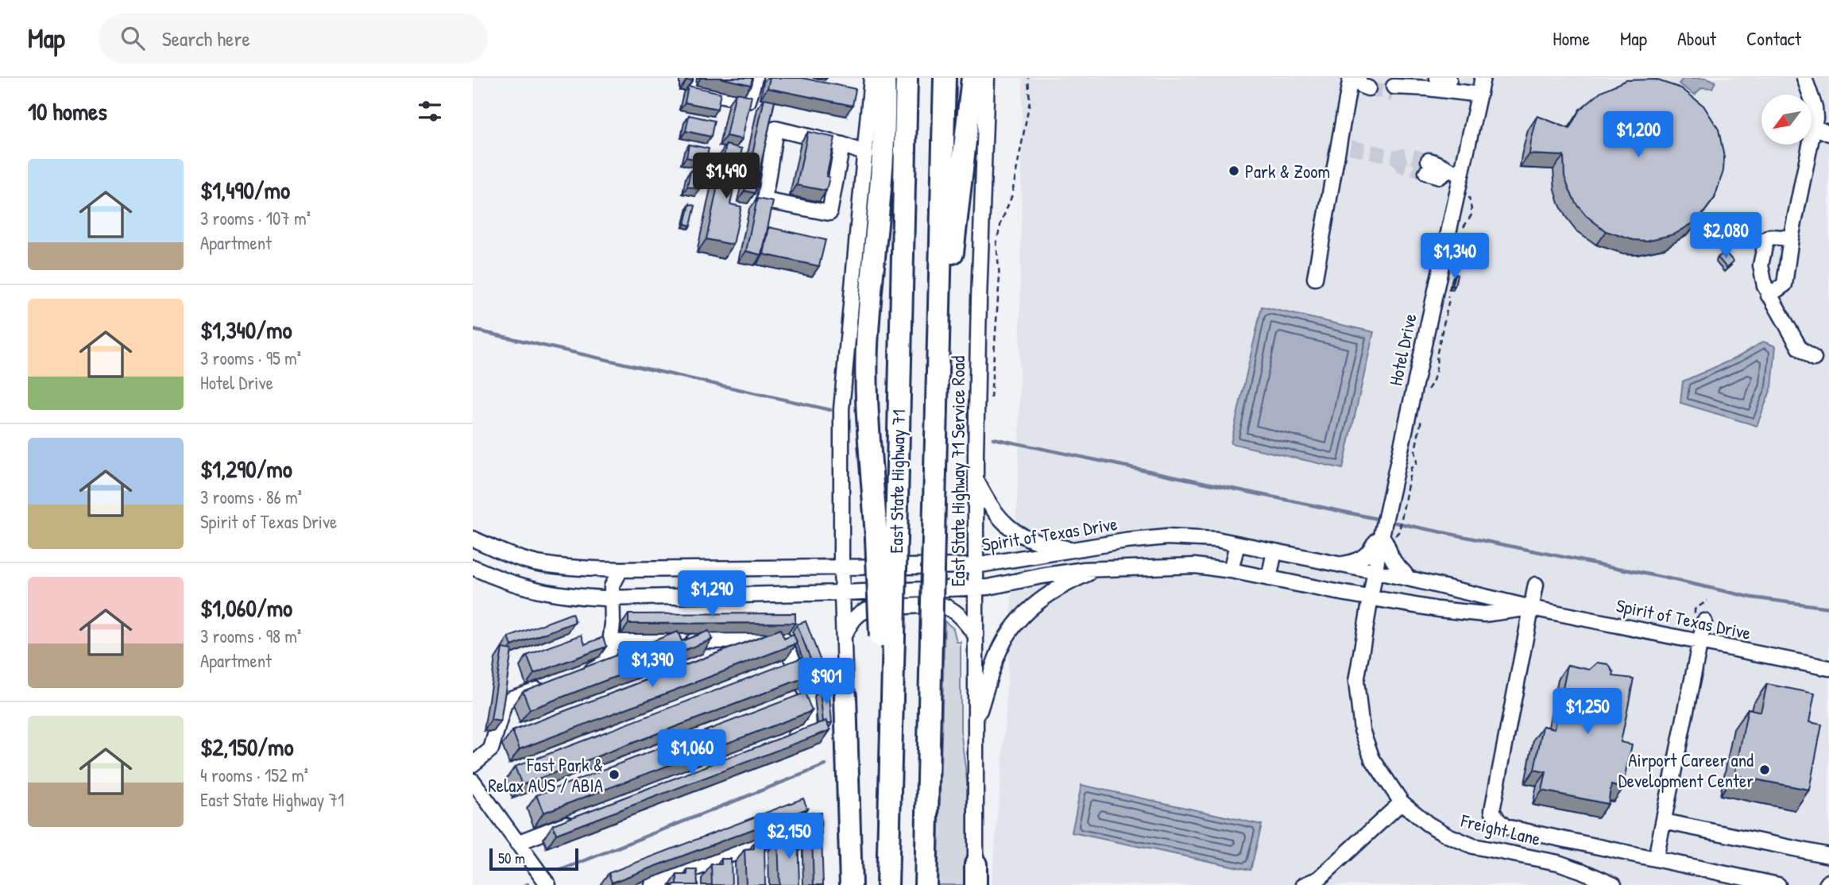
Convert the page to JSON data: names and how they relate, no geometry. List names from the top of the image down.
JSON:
{
  "streets": {
    "highway": ["East State Highway 71"],
    "street": [
      "Hotel Drive",
      "East State Highway 71 Service Road",
      "Spirit of Texas Drive",
      "Freight Lane"
    ]
  },
  "crossings": [
    ["Hotel Drive", "Spirit of Texas Drive"],
    ["Hotel Drive", "Freight Lane"],
    ["East State Highway 71 Service Road", "Spirit of Texas Drive"],
    ["Spirit of Texas Drive", "Freight Lane"]
  ],
  "places": ["Park & Zoom", "Airport Career and Development Center", "Fast Park & Relax AUS / ABIA"],
  "scale_bar": "50 m",
  "north": "bottom left",
  "page": {
    "header": "Map",
    "search": "Search here",
    "nav": [
      "Home",
      "Map",
      "About",
      "Contact"
    ],
    "heading": "10 homes",
    "price": [
      "$1,200",
      "$1,490",
      "$2,080",
      "$1,340",
      "$1,290",
      "$1,390",
      "$901",
      "$1,250",
      "$1,060",
      "$2,150"
    ],
    "list": [
      {
        "name": "$1,490/mo",
        "note": "3 rooms · 107 m² · Apartment"
      },
      {
        "name": "$1,340/mo",
        "note": "3 rooms · 95 m² · Hotel Drive"
      },
      {
        "name": "$1,290/mo",
        "note": "3 rooms · 86 m² · Spirit of Texas Drive"
      },
      {
        "name": "$1,060/mo",
        "note": "3 rooms · 98 m² · Apartment"
      },
      {
        "name": "$2,150/mo",
        "note": "4 rooms · 152 m² · East State Highway 71"
      }
    ],
    "scale": "50 m"
  }
}
